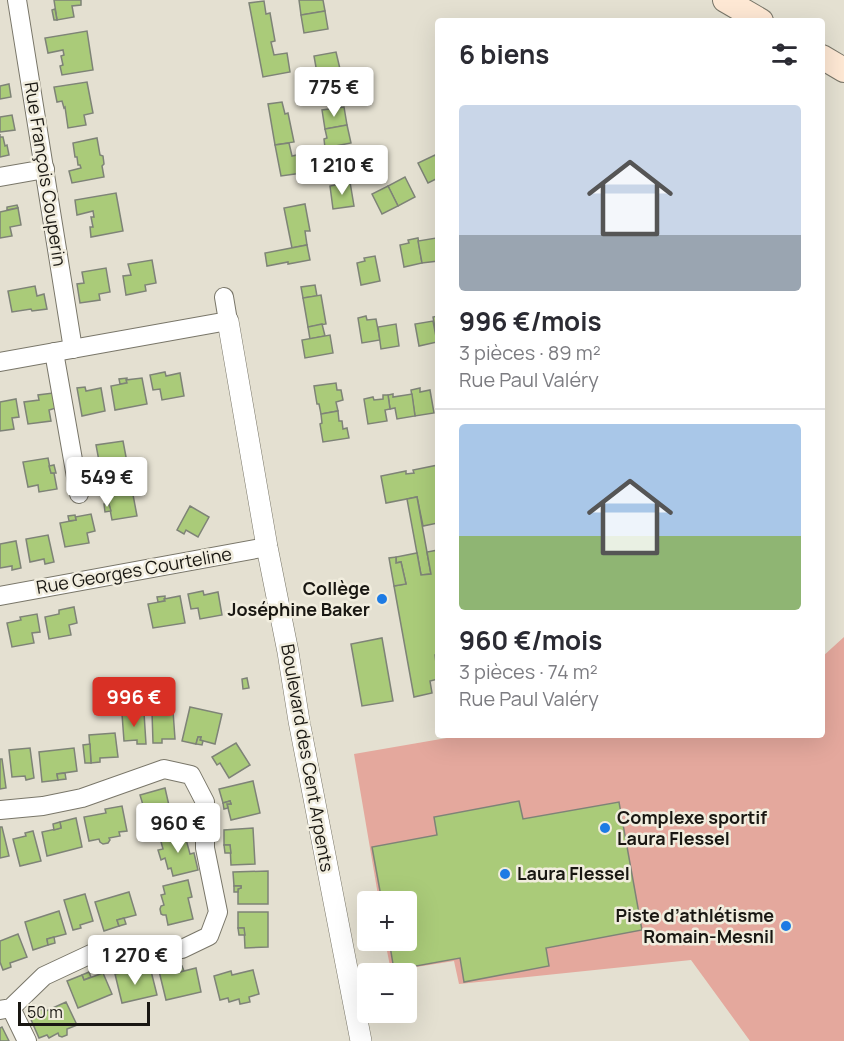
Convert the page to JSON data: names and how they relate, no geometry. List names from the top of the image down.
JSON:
{
  "streets": {
    "street": ["Rue François Couperin", "Rue Georges Courteline", "Boulevard des Cent Arpents"]
  },
  "crossings": [
    ["Rue Georges Courteline", "Boulevard des Cent Arpents"]
  ],
  "places": [
    "Collège Joséphine Baker",
    "Complexe sportif Laura Flessel",
    "Laura Flessel",
    "Piste d’athlétisme Romain-Mesnil"
  ],
  "scale_bar": "50 m",
  "page": {
    "heading": "6 biens",
    "price": [
      "775 €",
      "1 210 €",
      "549 €",
      "996 €",
      "960 €",
      "1 270 €"
    ],
    "list": [
      {
        "name": "996 €/mois",
        "note": "3 pièces · 89 m² · Rue Paul Valéry"
      },
      {
        "name": "960 €/mois",
        "note": "3 pièces · 74 m² · Rue Paul Valéry"
      }
    ],
    "map_buttons": ["+", "−"],
    "scale": "50 m"
  }
}
